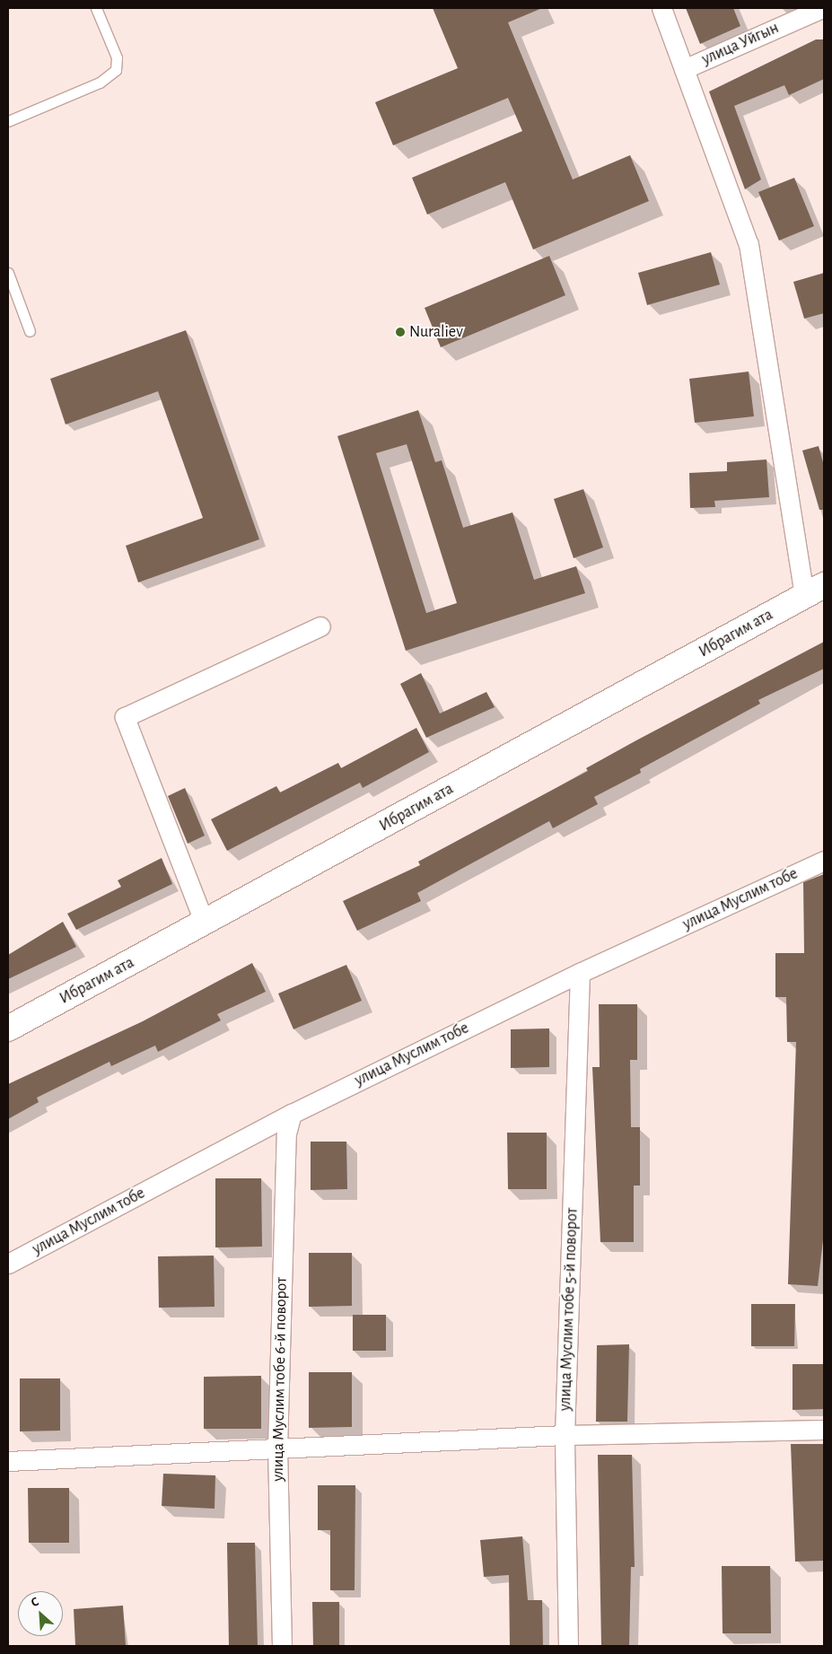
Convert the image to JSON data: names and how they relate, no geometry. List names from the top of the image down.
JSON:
{
  "streets": {
    "street": [
      "улица Уйгын",
      "Ибрагим ата",
      "улица Муслим тобе",
      "улица Муслим тобе 5-й поворот",
      "улица Муслим тобе 6-й поворот"
    ]
  },
  "crossings": [
    ["улица Муслим тобе", "улица Муслим тобе 5-й поворот"],
    ["улица Муслим тобе", "улица Муслим тобе 6-й поворот"]
  ],
  "places": ["Nuraliev"],
  "north": "top left"
}
